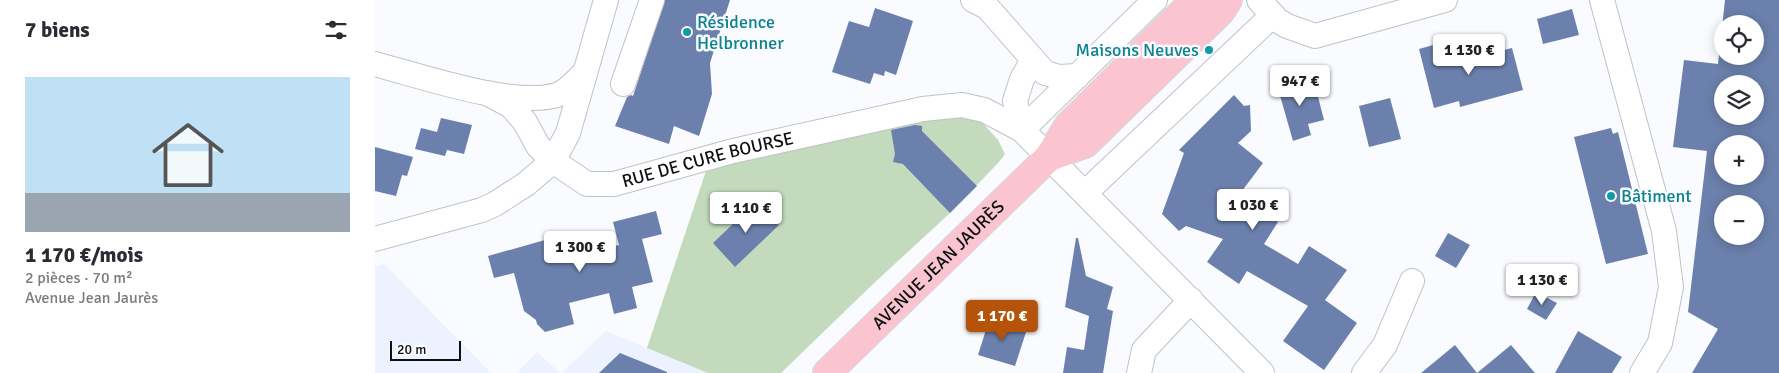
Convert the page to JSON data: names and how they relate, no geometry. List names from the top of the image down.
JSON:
{
  "streets": {
    "main road": ["AVENUE JEAN JAURÈS"],
    "street": ["RUE DE CURE BOURSE"]
  },
  "crossings": [
    ["RUE DE CURE BOURSE", "AVENUE JEAN JAURÈS"]
  ],
  "places": ["Résidence Helbronner", "Maisons Neuves", "Bâtiment"],
  "scale_bar": "20 m",
  "page": {
    "heading": "7 biens",
    "map_buttons": ["+", "−"],
    "price": [
      "1 130 €",
      "947 €",
      "1 030 €",
      "1 110 €",
      "1 300 €",
      "1 130 €",
      "1 170 €"
    ],
    "list": [
      {
        "name": "1 170 €/mois",
        "note": "2 pièces · 70 m² · Avenue Jean Jaurès"
      }
    ],
    "scale": "20 m"
  }
}
